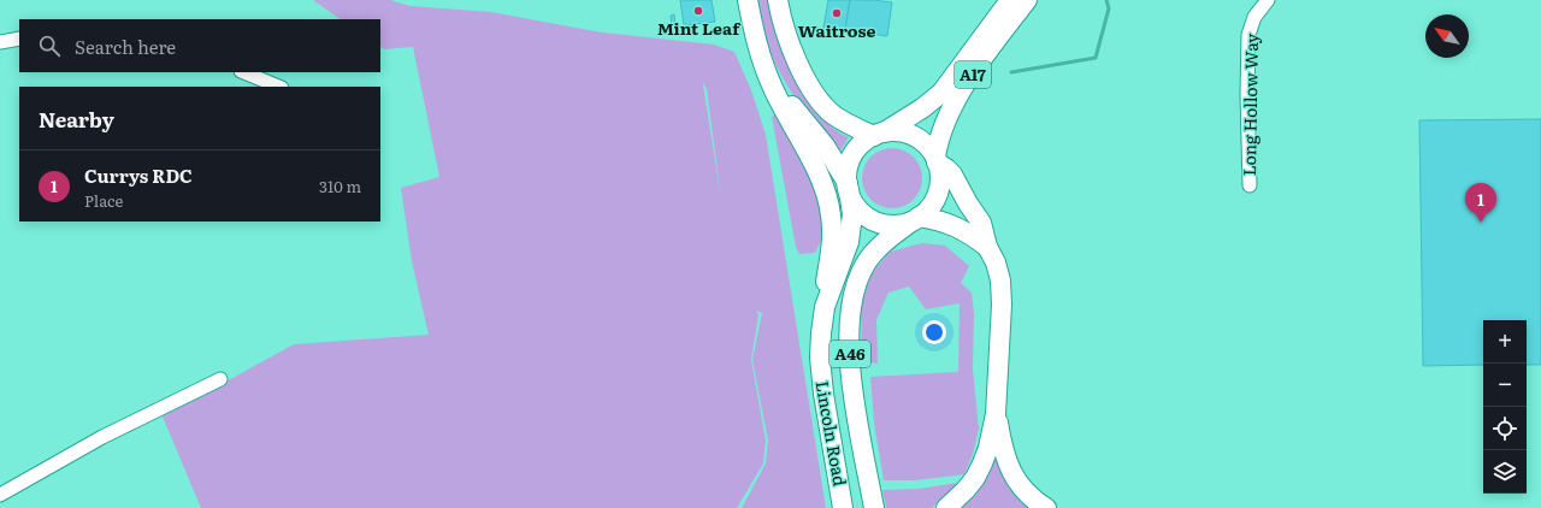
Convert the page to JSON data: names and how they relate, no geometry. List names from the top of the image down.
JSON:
{
  "streets": {
    "highway": ["A17", "A46", "Lincoln Road"],
    "street": ["Long Hollow Way"]
  },
  "crossings": [
    ["A17", "A46"],
    ["A17", "Lincoln Road"],
    ["A46", "Lincoln Road"]
  ],
  "places": ["Mint Leaf", "Waitrose"],
  "north": "top left",
  "page": {
    "search": "Search here",
    "heading": "Nearby",
    "list": [
      {
        "mark": "1",
        "name": "Currys RDC",
        "note": "Place",
        "value": "310 m"
      }
    ],
    "pins": "1",
    "map_buttons": ["+", "−"]
  }
}
